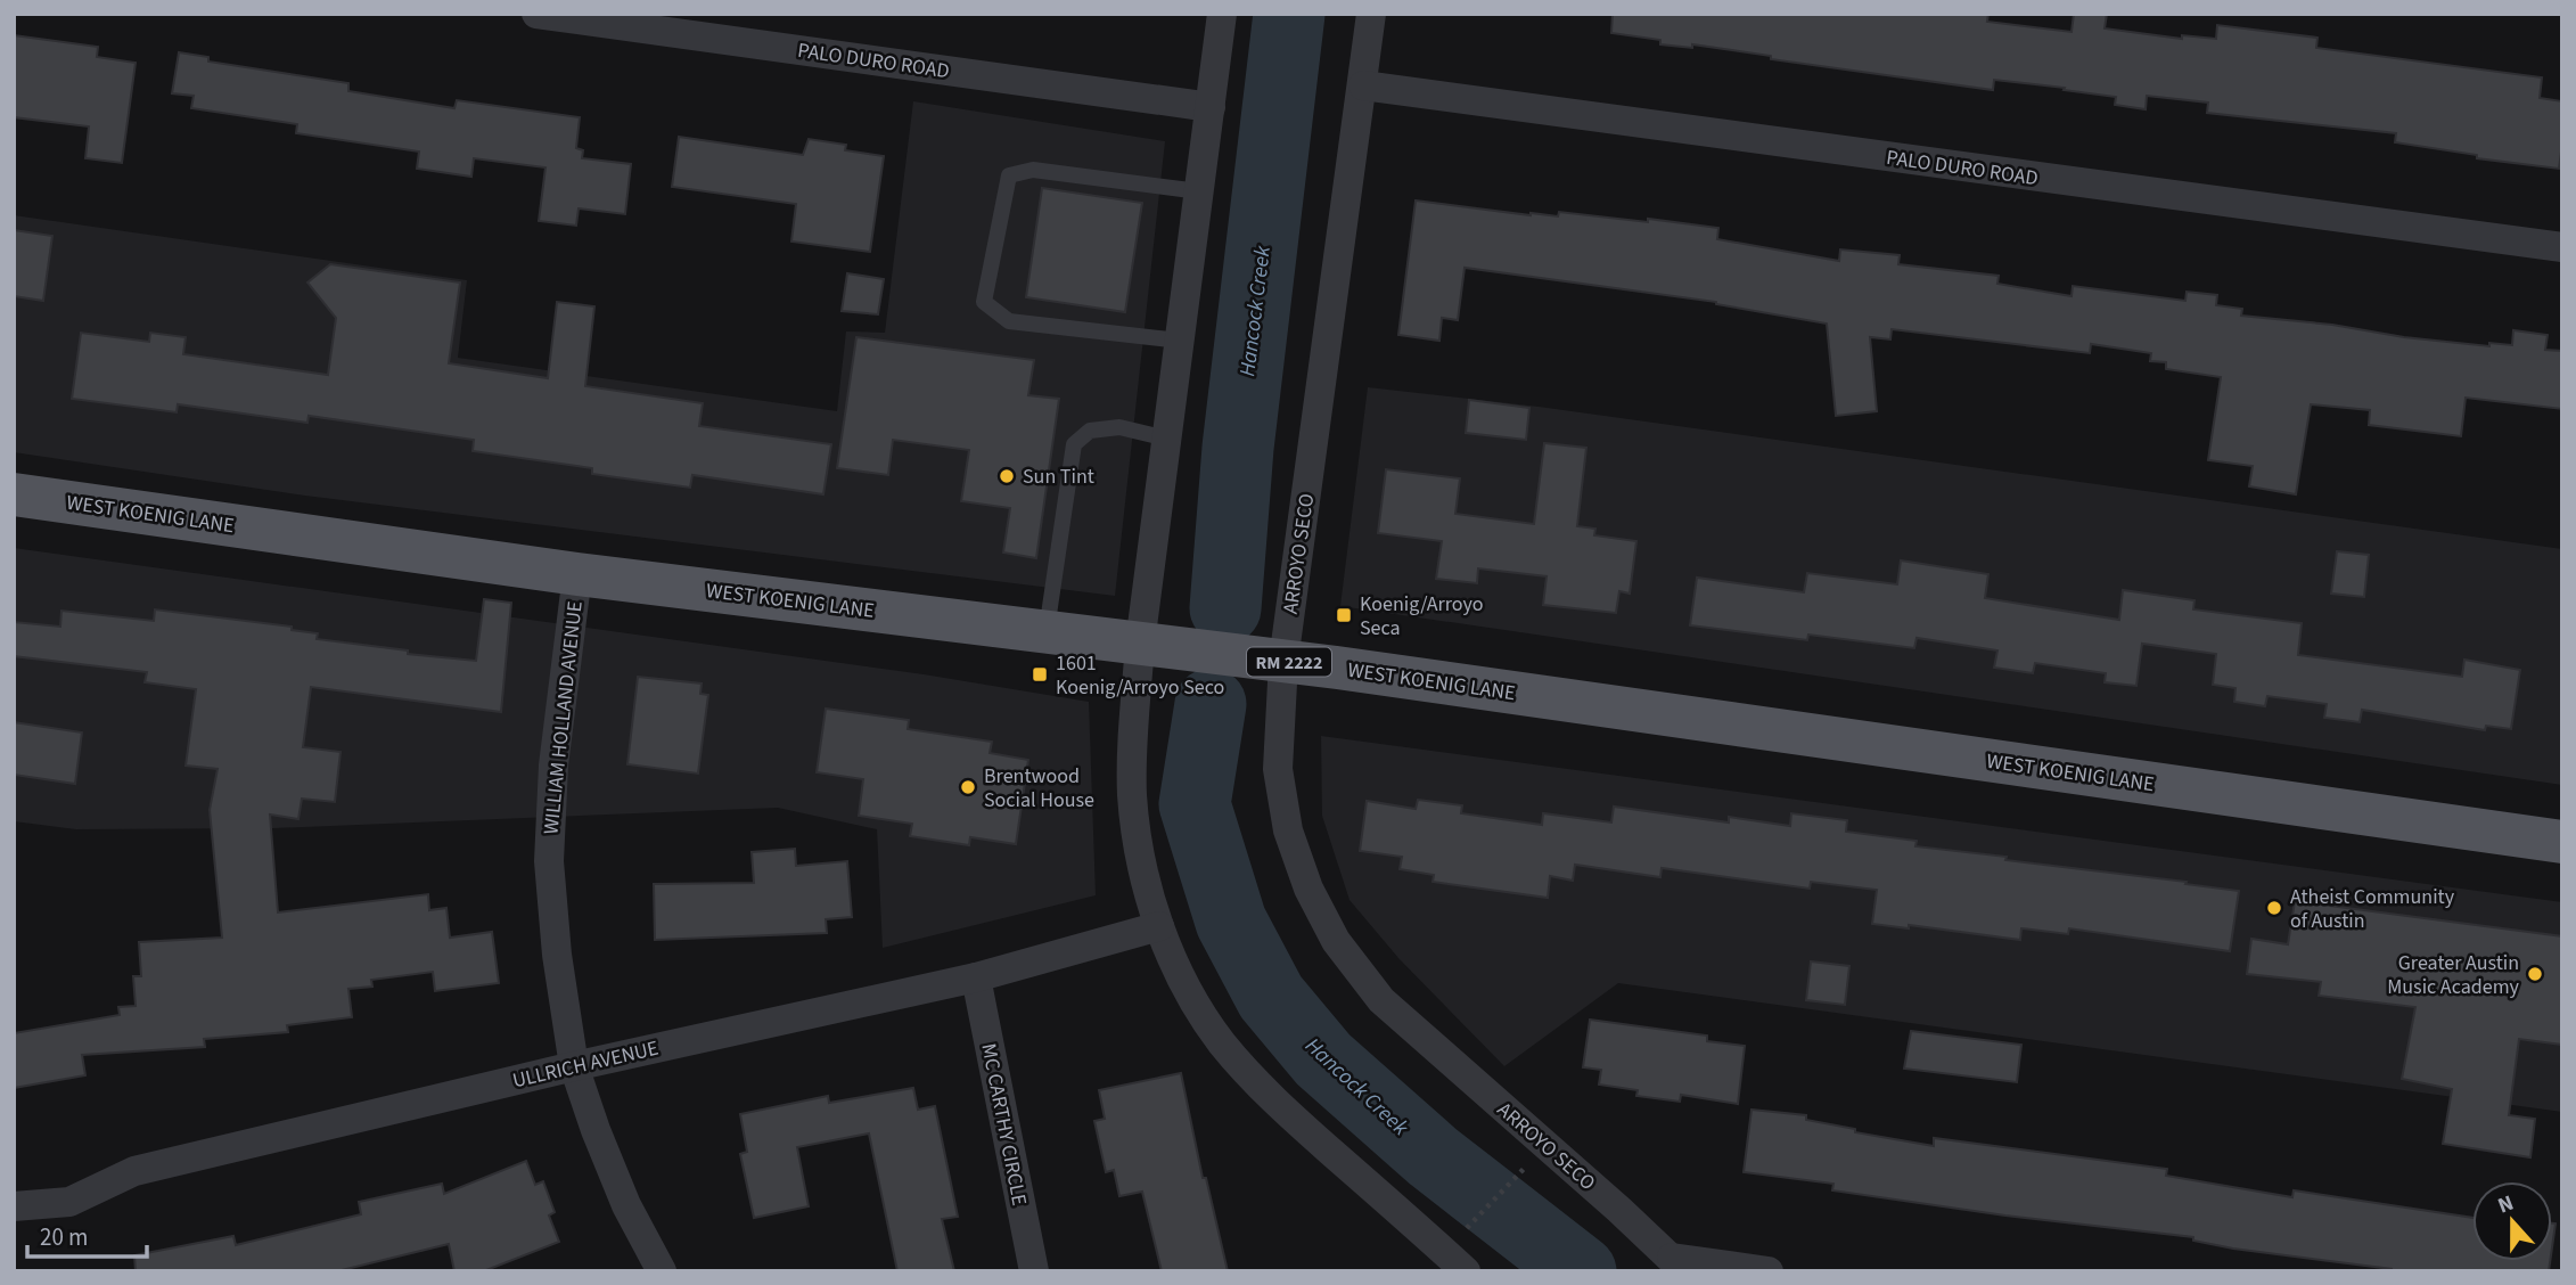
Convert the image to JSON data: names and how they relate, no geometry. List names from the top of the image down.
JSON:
{
  "streets": {
    "main road": ["WEST KOENIG LANE", "RM 2222"],
    "street": [
      "PALO DURO ROAD",
      "ARROYO SECO",
      "WILLIAM HOLLAND AVENUE",
      "ULLRICH AVENUE",
      "MC CARTHY CIRCLE"
    ]
  },
  "crossings": [
    ["PALO DURO ROAD", "ARROYO SECO"],
    ["WEST KOENIG LANE", "ARROYO SECO"],
    ["WEST KOENIG LANE", "WILLIAM HOLLAND AVENUE"],
    ["WILLIAM HOLLAND AVENUE", "ULLRICH AVENUE"],
    ["ULLRICH AVENUE", "MC CARTHY CIRCLE"]
  ],
  "water": ["Hancock Creek"],
  "places": {
    "other": [
      "Sun Tint",
      "Brentwood Social House",
      "Atheist Community of Austin",
      "Greater Austin Music Academy"
    ],
    "transit": ["Koenig/Arroyo Seca", "1601 Koenig/Arroyo Seco"]
  },
  "scale_bar": "20 m",
  "north": "top"
}
